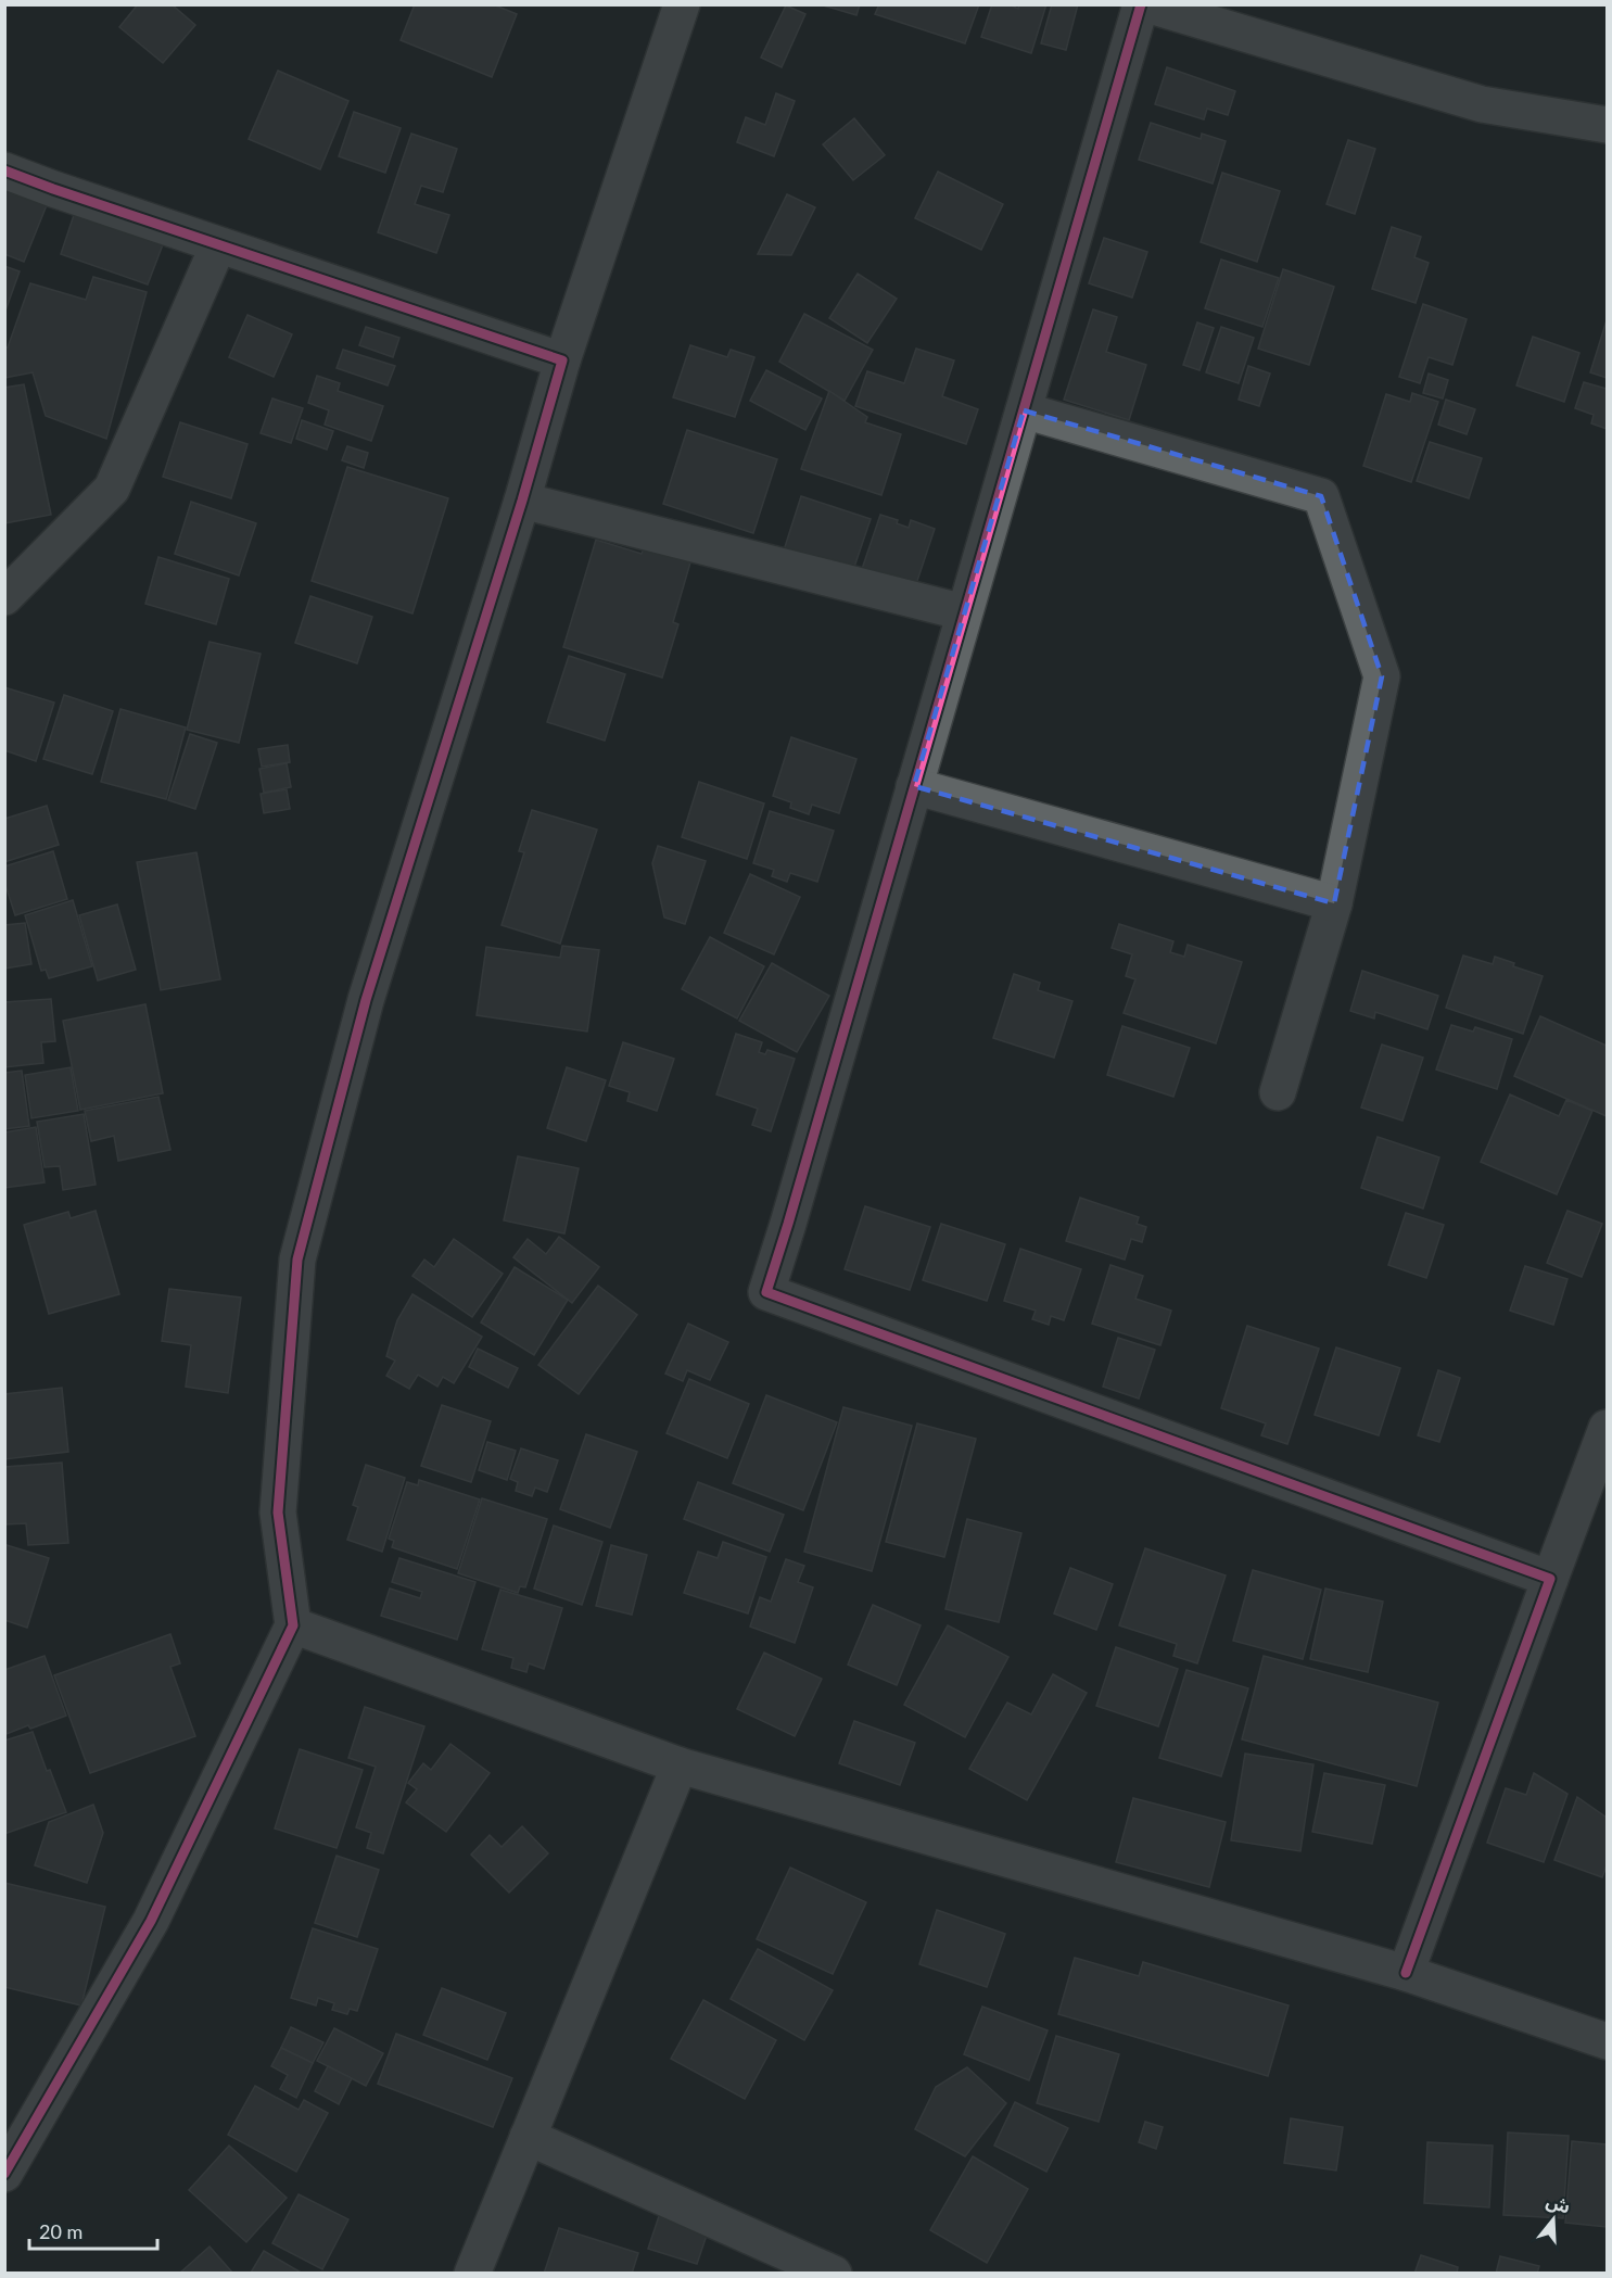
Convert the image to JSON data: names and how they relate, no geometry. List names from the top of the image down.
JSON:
{
  "scale_bar": "20 m",
  "north": "top"
}
